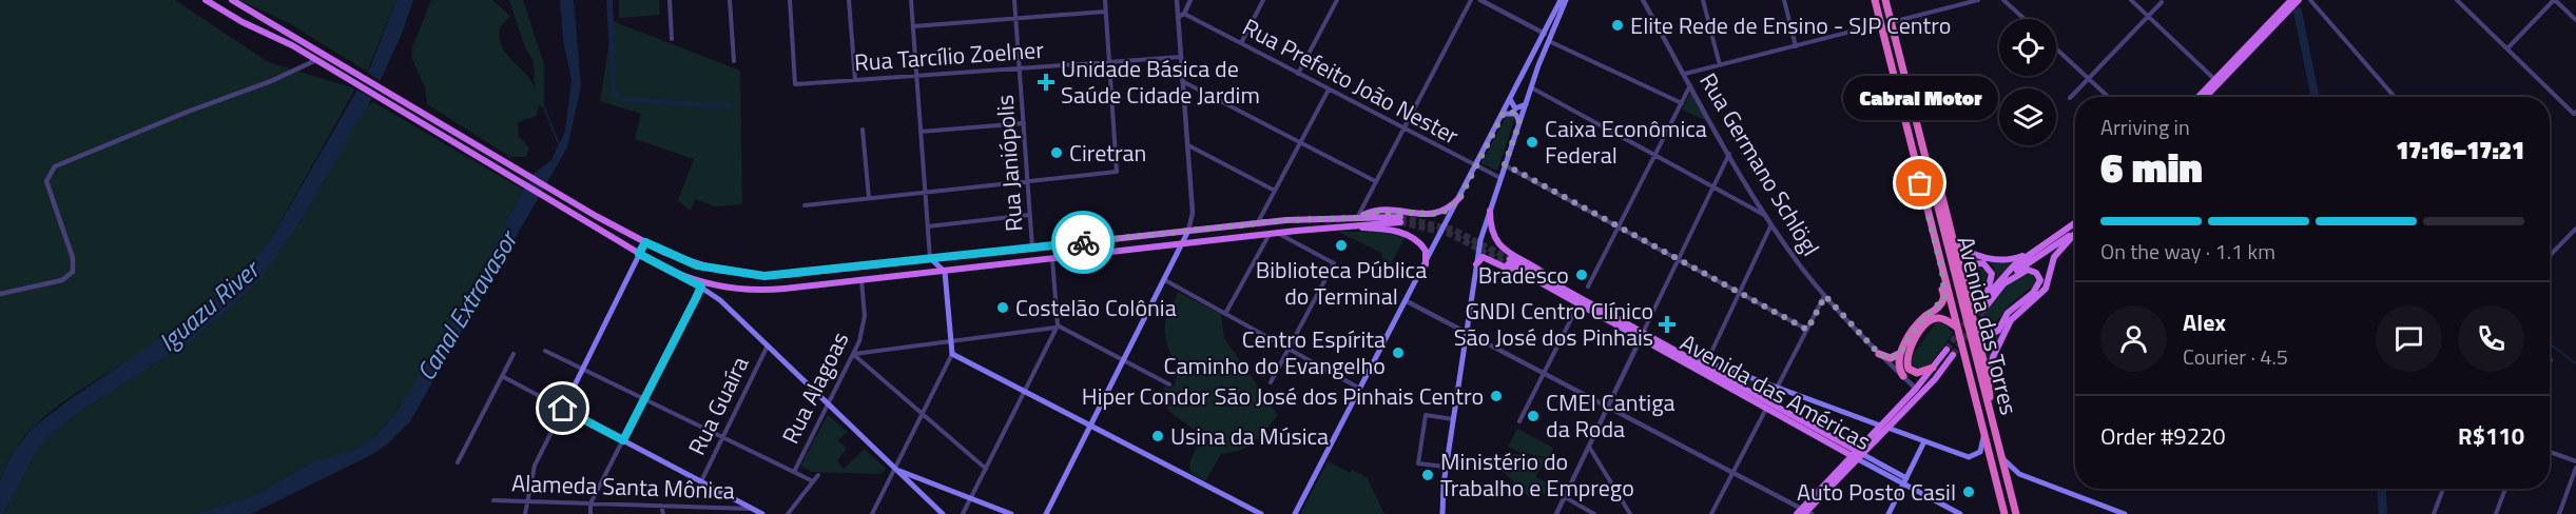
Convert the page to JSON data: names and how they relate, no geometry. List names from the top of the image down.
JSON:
{
  "streets": {
    "highway": ["Avenida das Torres"],
    "main road": ["Avenida das Américas"],
    "street": [
      "Rua Tarcílio Zoelner",
      "Rua Prefeito João Nester",
      "Rua Janiópolis",
      "Rua Germano Schlögl",
      "Rua Alagoas",
      "Rua Guaíra",
      "Alameda Santa Mônica"
    ]
  },
  "crossings": [
    ["Rua Tarcílio Zoelner", "Rua Janiópolis"]
  ],
  "water": ["Iguazu River", "Canal Extravasor"],
  "places": {
    "other": [
      "Elite Rede de Ensino - SJP Centro",
      "Caixa Econômica Federal",
      "Ciretran",
      "Cabral Motor",
      "Biblioteca Pública do Terminal",
      "Bradesco",
      "Costelão Colônia",
      "Centro Espírita Caminho do Evangelho",
      "Hiper Condor São José dos Pinhais Centro",
      "CMEI Cantiga da Roda",
      "Usina da Música",
      "Ministério do Trabalho e Emprego",
      "Auto Posto Casil"
    ],
    "health": ["Unidade Básica de Saúde Cidade Jardim", "GNDI Centro Clínico São José dos Pinhais"]
  },
  "page": {
    "bubble": "Cabral Motor",
    "heading": ["6 min", "Arriving in", "17:16–17:21"],
    "panel": [
      "Alex",
      "Courier · 4.5",
      "Order #9220",
      "R$110"
    ],
    "bar": "On the way · 1.1 km"
  }
}
